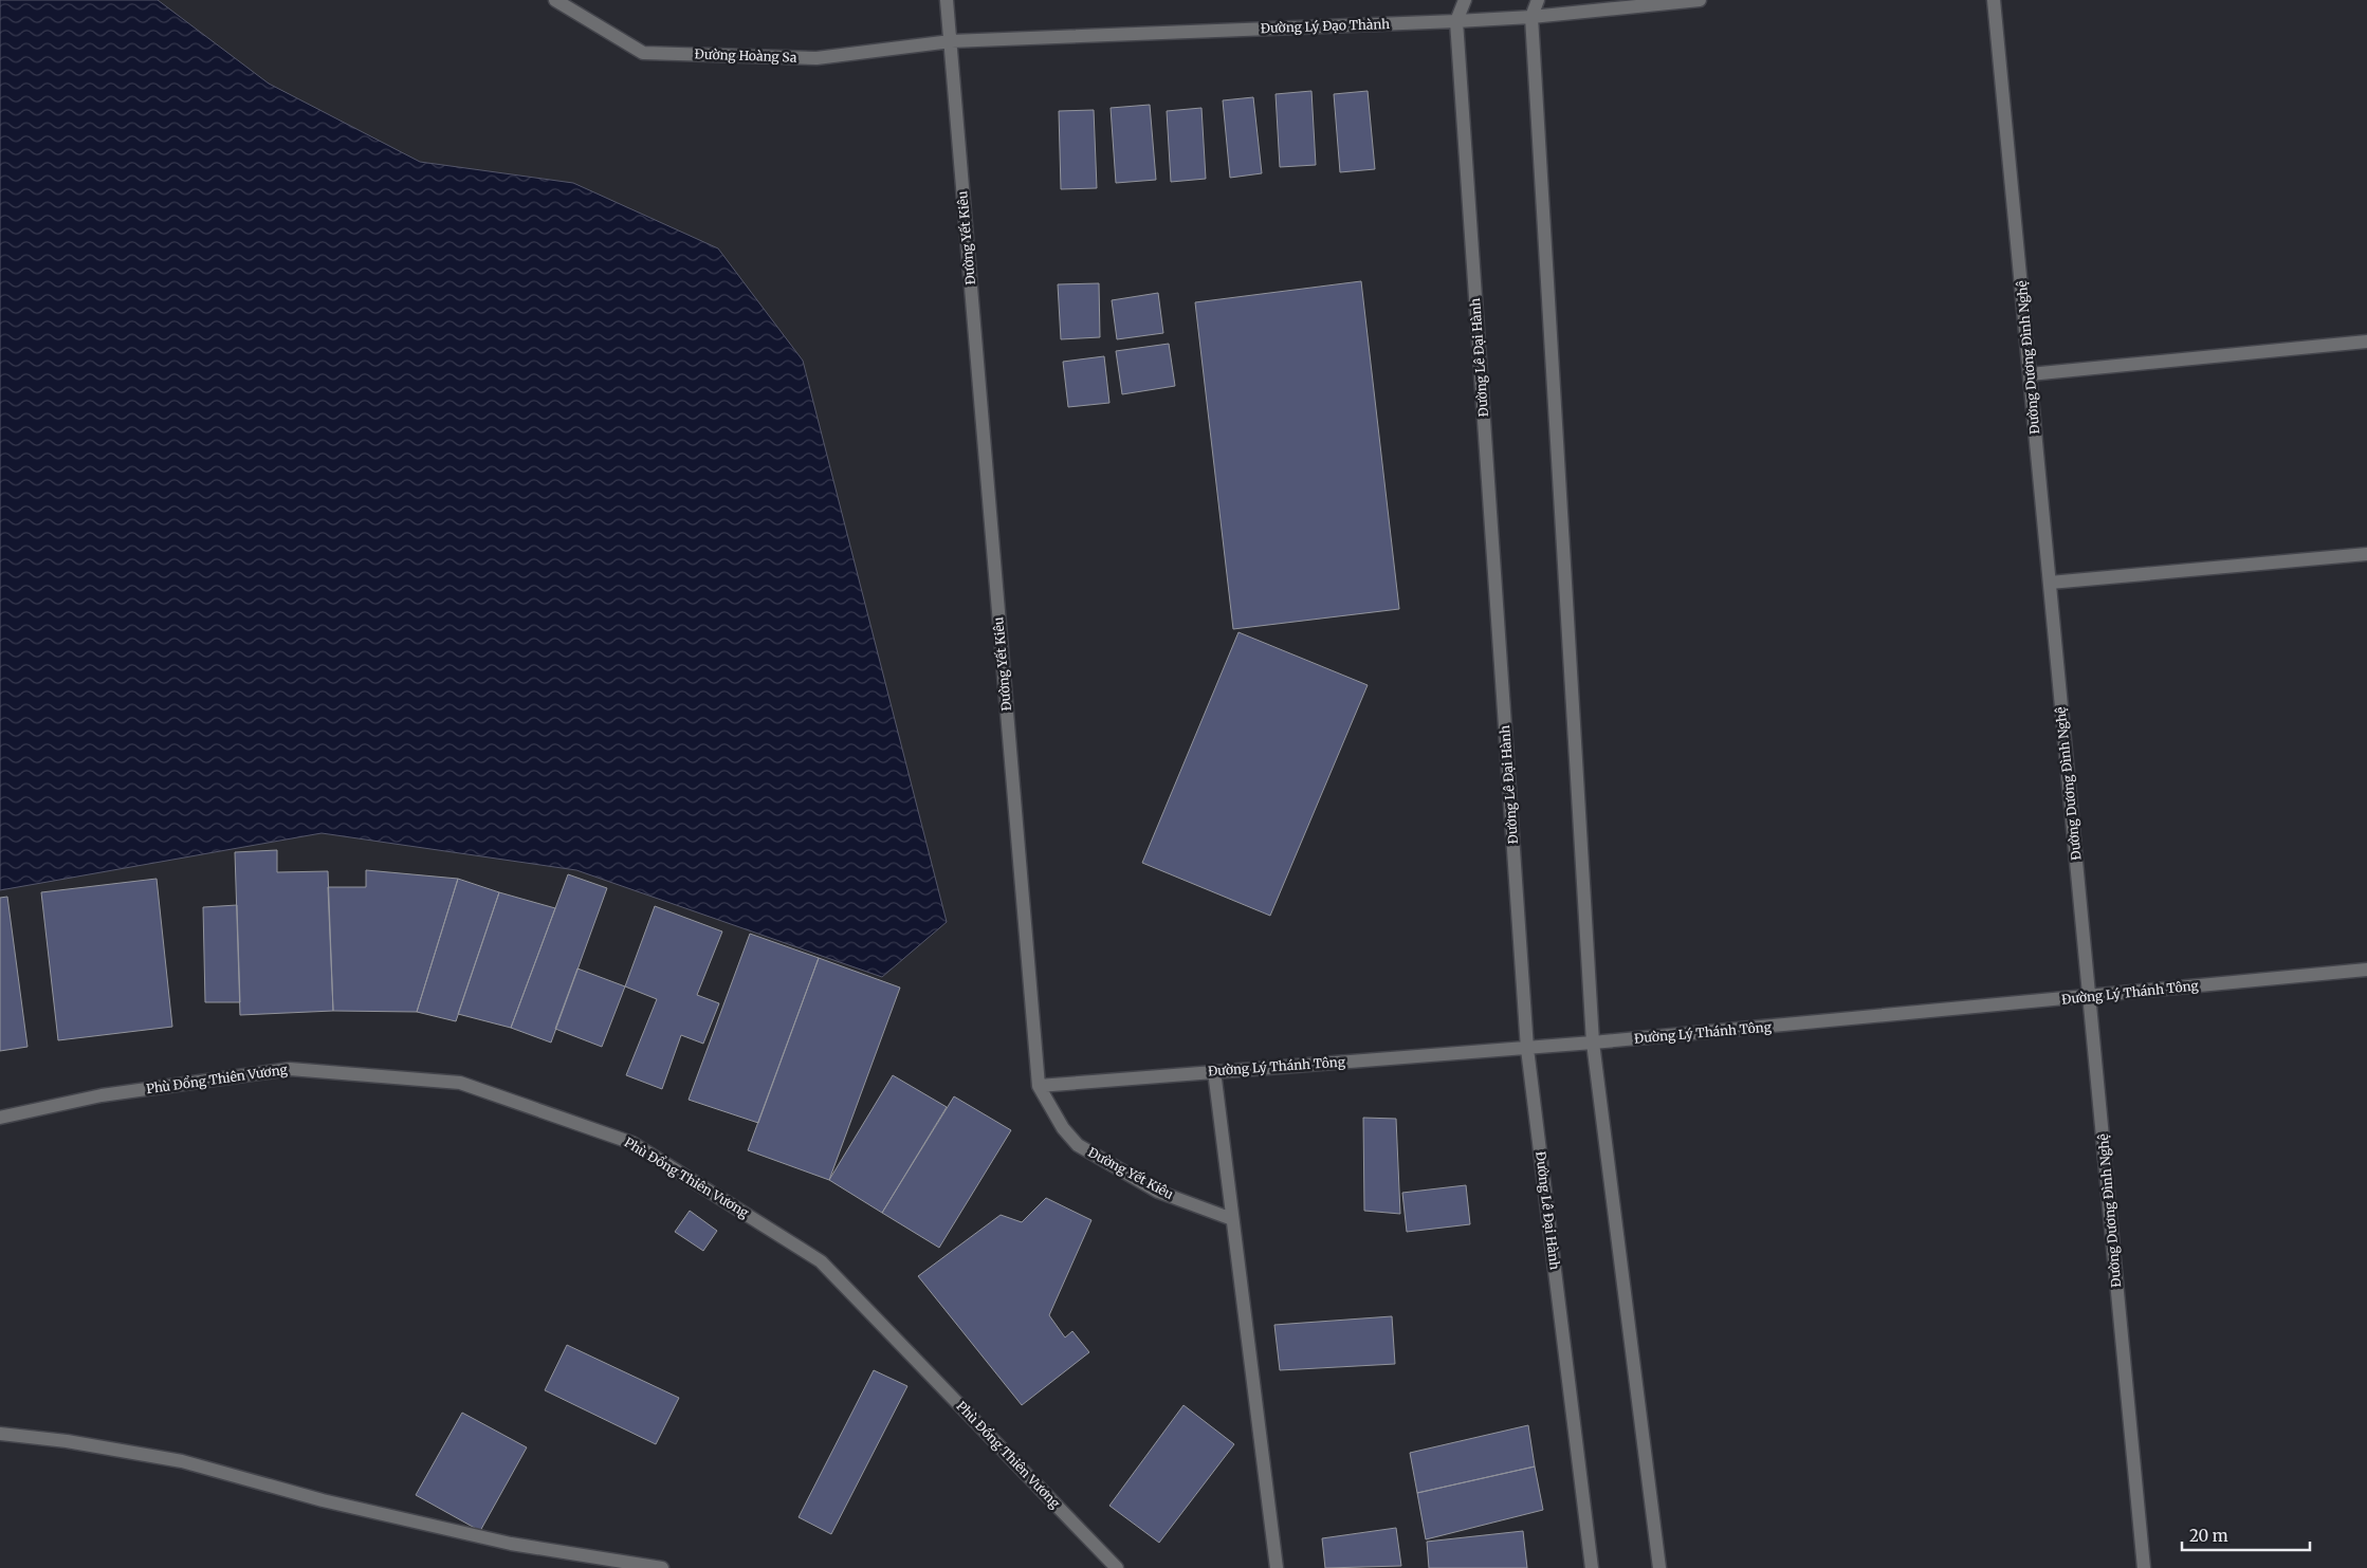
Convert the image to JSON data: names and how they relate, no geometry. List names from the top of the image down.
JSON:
{
  "streets": {
    "street": [
      "Đường Lý Đạo Thành",
      "Đường Hoàng Sa",
      "Đường Yết Kiêu",
      "Đường Lê Đại Hành",
      "Đường Dương Đình Nghệ",
      "Đường Lý Thánh Tông",
      "Phù Đổng Thiên Vương"
    ]
  },
  "crossings": [
    ["Đường Lý Đạo Thành", "Đường Hoàng Sa"],
    ["Đường Lý Đạo Thành", "Đường Yết Kiêu"],
    ["Đường Lý Đạo Thành", "Đường Lê Đại Hành"],
    ["Đường Hoàng Sa", "Đường Yết Kiêu"],
    ["Đường Yết Kiêu", "Đường Lý Thánh Tông"],
    ["Đường Lê Đại Hành", "Đường Lý Thánh Tông"],
    ["Đường Dương Đình Nghệ", "Đường Lý Thánh Tông"]
  ],
  "scale_bar": "20 m"
}
